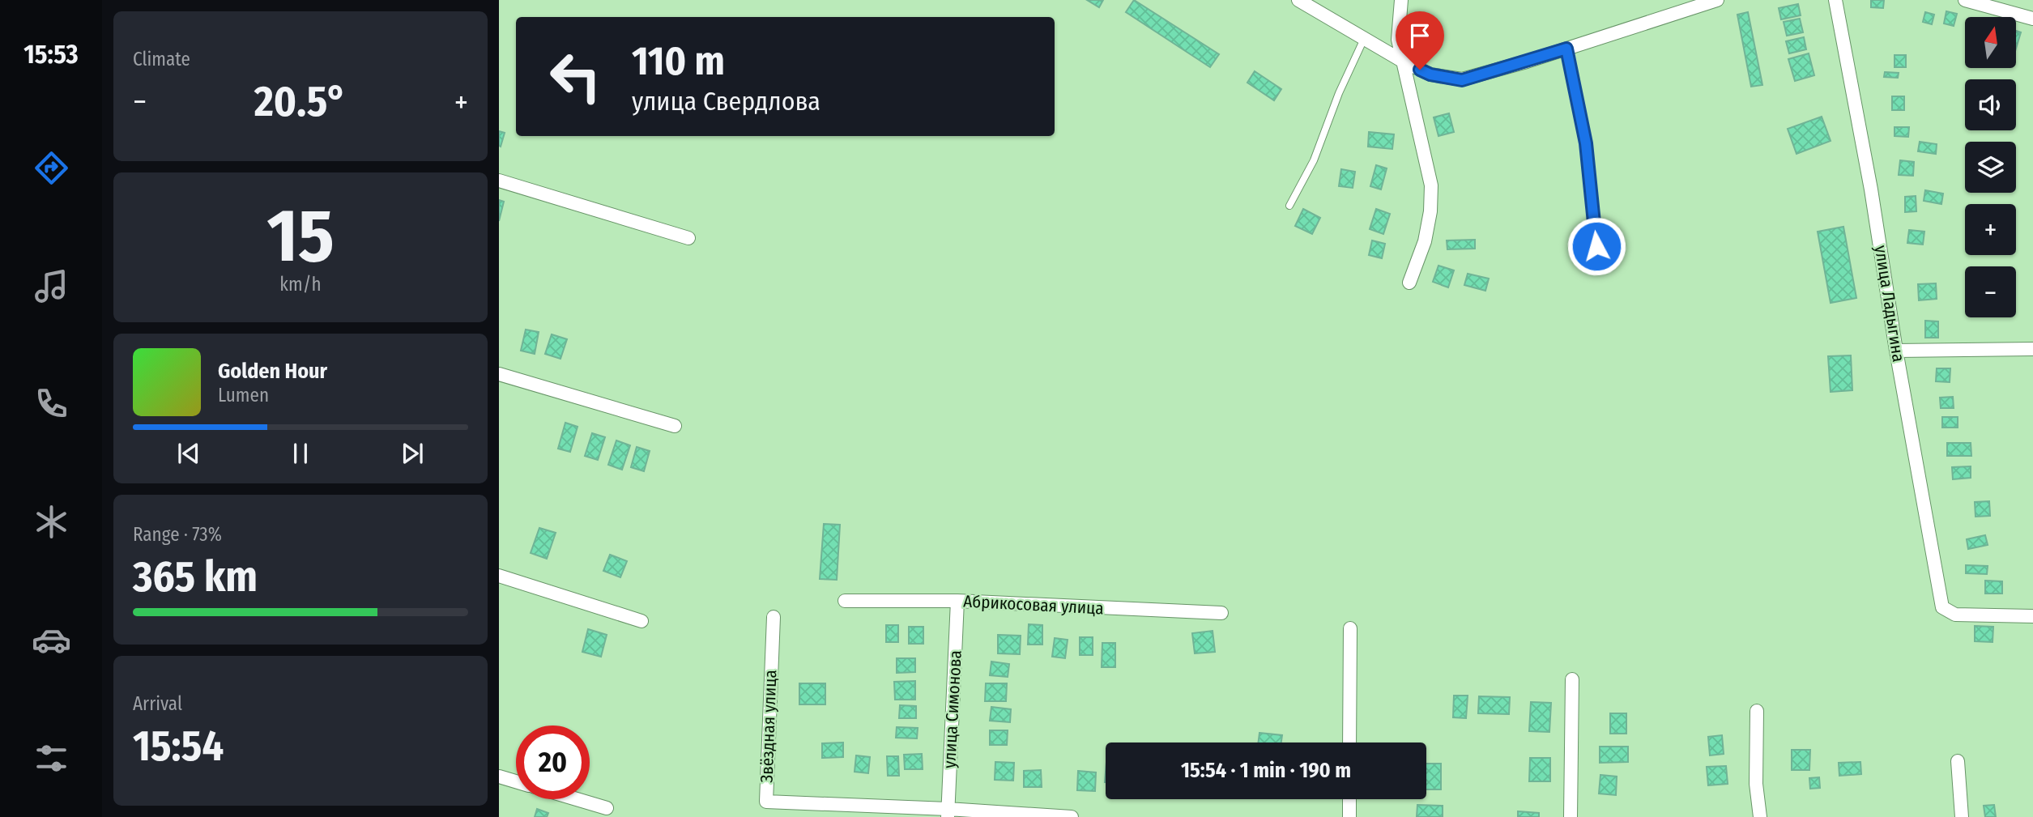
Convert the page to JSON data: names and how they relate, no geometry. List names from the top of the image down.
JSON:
{
  "streets": {
    "street": [
      "улица Ладыгина",
      "Абрикосовая улица",
      "улица Симонова",
      "Звёздная улица"
    ]
  },
  "crossings": [
    ["Абрикосовая улица", "улица Симонова"],
    ["улица Симонова", "Звёздная улица"]
  ],
  "north": "top",
  "page": {
    "tabs": "15:53",
    "tile": [
      "Climate",
      ["15", "km/h"],
      ["Range · 73%", "365 km"],
      ["Arrival", "15:54"]
    ],
    "map_buttons": ["+", "−"],
    "turn": ["110 m", "улица Свердлова"],
    "heat": ["−", "20.5°", "+"],
    "song": ["Golden Hour", "Lumen"],
    "limit": "20",
    "trip": "15:54 · 1 min · 190 m"
  }
}
